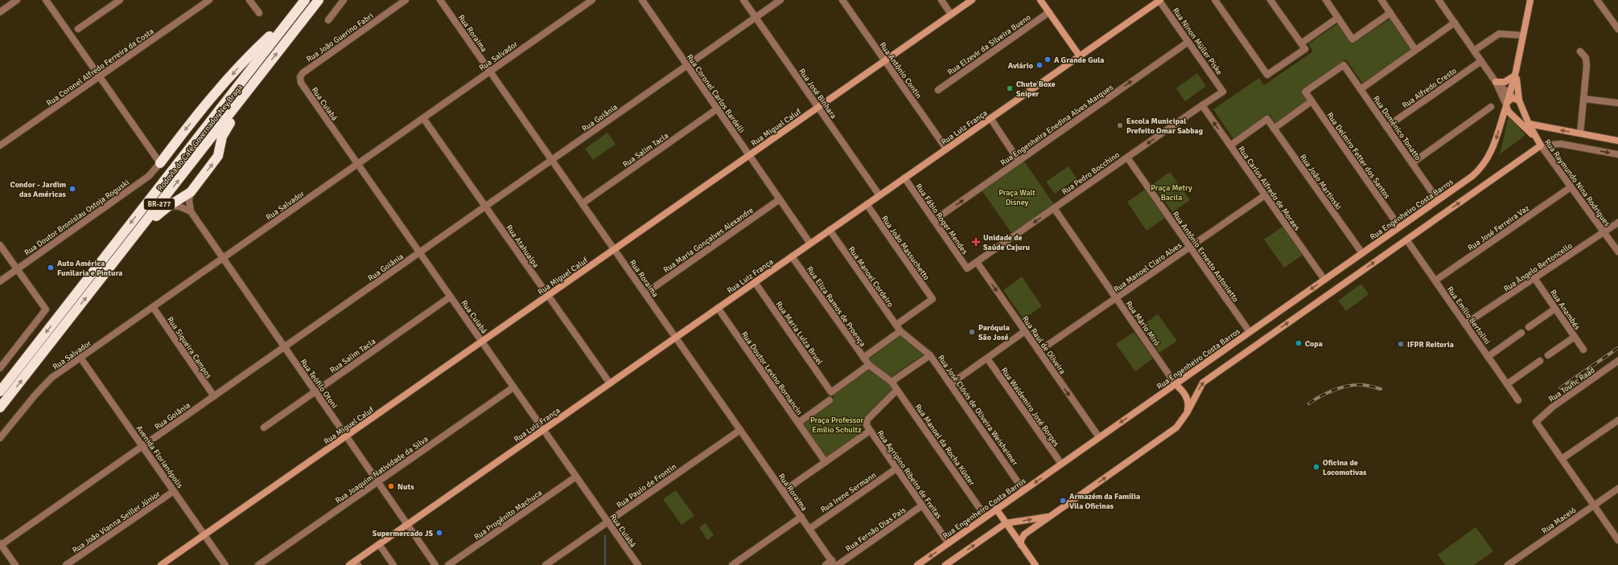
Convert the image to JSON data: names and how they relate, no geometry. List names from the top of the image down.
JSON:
{
  "streets": {
    "highway": ["Rodovia do Café Governador Ney Braga", "BR-277"],
    "street": [
      "Rua Roraima",
      "Rua João Guerino Fabri",
      "Rua Ninon Müller Piske",
      "Rua Elzevir da Silveira Bueno",
      "Rua Salvador",
      "Rua Coronel Alfredo Ferreira da Costa",
      "Rua Antônio Contin",
      "Rua Alfredo Cresto",
      "Rua Coronel Carlos Bardelli",
      "Rua José Binhara",
      "Rua Cuiabá",
      "Rua Goiânia",
      "Rua Engenheira Enedina Alves Marques",
      "Rua Miguel Caluf",
      "Rua Luiz França",
      "Rua Domênico Tonatto",
      "Rua Salim Tacla",
      "Rua Delmiro Fetter dos Santos",
      "Rua Pedro Bocchino",
      "Rua João Martinski",
      "Rua Raymundo Nina Rodrigues",
      "Rua Carlos Alfredo de Moraes",
      "Rua Engenheiro Costa Barros",
      "Rua Doutor Bronislau Ostoja Roguski",
      "Rua Fábio Roger Mendes",
      "Rua José Ferreira Vaz",
      "Rua Maria Gonçalves Alexandre",
      "Rua Atahualpa",
      "Rua João Massuchetto",
      "Rua Antônio Ernesto Antonietto",
      "Rua Manoel Claro Alves",
      "Rua Ângelo Bertoncello",
      "Rua Manoel Cordeiro",
      "Rua Eliza Ramos de Proença",
      "Rua Anambés",
      "Rua Emílio Bertolini",
      "Rua Mário Miró",
      "Rua Maria Luíza Bruel",
      "Rua Raul de Oliveira",
      "Rua Siqueira Campos",
      "Rua Doutor Levino Bornancin",
      "Rua Teófilo Otoni",
      "Rua Toufic Raad",
      "Rua Waldemiro José Borges",
      "Rua José Clóvis de Oliveira Weisheimer",
      "Rua Manoel da Rocha Küster",
      "Avenida Florianópolis",
      "Rua Joaquim Natividade da Silva",
      "Rua Agripino Ribeiro de Freitas",
      "Rua Paulo de Frontin",
      "Rua Irene Sermann",
      "Rua Progênito Machuca",
      "Rua Maceió",
      "Rua João Vianna Seiller Júnior",
      "Rua Fernão Dias Pais"
    ]
  },
  "crossings": [
    ["Rua Roraima", "Rua Salvador"],
    ["Rua Roraima", "Rua Goiânia"],
    ["Rua Roraima", "Rua Miguel Caluf"],
    ["Rua Roraima", "Rua Luiz França"],
    ["Rua Roraima", "Rua Salim Tacla"],
    ["Rua Roraima", "Rua Maria Gonçalves Alexandre"],
    ["Rua Roraima", "Rua Paulo de Frontin"],
    ["Rua Roraima", "Rua Irene Sermann"],
    ["Rua João Guerino Fabri", "Rua Cuiabá"],
    ["Rua Ninon Müller Piske", "Rua Engenheira Enedina Alves Marques"],
    ["Rua Ninon Müller Piske", "Rua Luiz França"],
    ["Rua Ninon Müller Piske", "Rua Pedro Bocchino"],
    ["Rua Salvador", "Rua Cuiabá"],
    ["Rua Salvador", "Rua Atahualpa"],
    ["Rua Salvador", "Rua Siqueira Campos"],
    ["Rua Salvador", "Rua Teófilo Otoni"],
    ["Rua Salvador", "Avenida Florianópolis"],
    ["Rua Antônio Contin", "Rua Miguel Caluf"],
    ["Rua Antônio Contin", "Rua Luiz França"],
    ["Rua Alfredo Cresto", "Rua Domênico Tonatto"],
    ["Rua Alfredo Cresto", "Rua Raymundo Nina Rodrigues"],
    ["Rua Coronel Carlos Bardelli", "Rua Goiânia"],
    ["Rua Coronel Carlos Bardelli", "Rua Miguel Caluf"],
    ["Rua Coronel Carlos Bardelli", "Rua Luiz França"],
    ["Rua Coronel Carlos Bardelli", "Rua Salim Tacla"],
    ["Rua Coronel Carlos Bardelli", "Rua Maria Gonçalves Alexandre"],
    ["Rua José Binhara", "Rua Goiânia"],
    ["Rua José Binhara", "Rua Miguel Caluf"],
    ["Rua José Binhara", "Rua Luiz França"],
    ["Rua Cuiabá", "Rua Goiânia"],
    ["Rua Cuiabá", "Rua Miguel Caluf"],
    ["Rua Cuiabá", "Rua Luiz França"],
    ["Rua Cuiabá", "Rua Salim Tacla"],
    ["Rua Cuiabá", "Rua Joaquim Natividade da Silva"],
    ["Rua Cuiabá", "Rua Paulo de Frontin"],
    ["Rua Cuiabá", "Rua Progênito Machuca"],
    ["Rua Goiânia", "Rua Atahualpa"],
    ["Rua Goiânia", "Rua Siqueira Campos"],
    ["Rua Goiânia", "Rua Teófilo Otoni"],
    ["Rua Goiânia", "Avenida Florianópolis"],
    ["Rua Engenheira Enedina Alves Marques", "Rua Fábio Roger Mendes"],
    ["Rua Miguel Caluf", "Rua Atahualpa"],
    ["Rua Miguel Caluf", "Rua Teófilo Otoni"],
    ["Rua Miguel Caluf", "Avenida Florianópolis"],
    ["Rua Luiz França", "Rua Fábio Roger Mendes"],
    ["Rua Luiz França", "Rua Atahualpa"],
    ["Rua Luiz França", "Rua João Massuchetto"],
    ["Rua Luiz França", "Rua Manoel Cordeiro"],
    ["Rua Luiz França", "Rua Eliza Ramos de Proença"],
    ["Rua Luiz França", "Rua Maria Luíza Bruel"],
    ["Rua Luiz França", "Rua Doutor Levino Bornancin"],
    ["Rua Luiz França", "Rua Teófilo Otoni"],
    ["Rua Domênico Tonatto", "Rua Delmiro Fetter dos Santos"],
    ["Rua Domênico Tonatto", "Rua Engenheiro Costa Barros"],
    ["Rua Salim Tacla", "Rua Teófilo Otoni"],
    ["Rua Delmiro Fetter dos Santos", "Rua Engenheiro Costa Barros"],
    ["Rua Pedro Bocchino", "Rua Carlos Alfredo de Moraes"],
    ["Rua Pedro Bocchino", "Rua Fábio Roger Mendes"],
    ["Rua Pedro Bocchino", "Rua Antônio Ernesto Antonietto"],
    ["Rua Pedro Bocchino", "Rua Mário Miró"],
    ["Rua Pedro Bocchino", "Rua Raul de Oliveira"],
    ["Rua João Martinski", "Rua Carlos Alfredo de Moraes"],
    ["Rua João Martinski", "Rua Engenheiro Costa Barros"],
    ["Rua Raymundo Nina Rodrigues", "Rua Engenheiro Costa Barros"],
    ["Rua Raymundo Nina Rodrigues", "Rua José Ferreira Vaz"],
    ["Rua Raymundo Nina Rodrigues", "Rua Ângelo Bertoncello"],
    ["Rua Carlos Alfredo de Moraes", "Rua Engenheiro Costa Barros"],
    ["Rua Carlos Alfredo de Moraes", "Rua Manoel Claro Alves"],
    ["Rua Engenheiro Costa Barros", "Rua Antônio Ernesto Antonietto"],
    ["Rua Engenheiro Costa Barros", "Rua Mário Miró"],
    ["Rua Engenheiro Costa Barros", "Rua Raul de Oliveira"],
    ["Rua Engenheiro Costa Barros", "Rua Waldemiro José Borges"],
    ["Rua Engenheiro Costa Barros", "Rua José Clóvis de Oliveira Weisheimer"],
    ["Rua Engenheiro Costa Barros", "Rua Manoel da Rocha Küster"],
    ["Rua Engenheiro Costa Barros", "Rua Agripino Ribeiro de Freitas"],
    ["Rua José Ferreira Vaz", "Rua Emílio Bertolini"],
    ["Rua João Massuchetto", "Rua Manoel Cordeiro"],
    ["Rua Antônio Ernesto Antonietto", "Rua Manoel Claro Alves"],
    ["Rua Manoel Claro Alves", "Rua Mário Miró"],
    ["Rua Manoel Claro Alves", "Rua Raul de Oliveira"],
    ["Rua Ângelo Bertoncello", "Rua Anambés"],
    ["Rua Ângelo Bertoncello", "Rua Emílio Bertolini"],
    ["Rua Manoel Cordeiro", "Rua José Clóvis de Oliveira Weisheimer"],
    ["Rua Eliza Ramos de Proença", "Rua Maria Luíza Bruel"],
    ["Rua Eliza Ramos de Proença", "Rua Manoel da Rocha Küster"],
    ["Rua Teófilo Otoni", "Rua Joaquim Natividade da Silva"],
    ["Avenida Florianópolis", "Rua João Vianna Seiller Júnior"],
    ["Rua Agripino Ribeiro de Freitas", "Rua Irene Sermann"],
    ["Rua Agripino Ribeiro de Freitas", "Rua Fernão Dias Pais"]
  ],
  "one_way": ["Rua Engenheira Enedina Alves Marques", "Rua Pedro Bocchino", "Rua Raul de Oliveira"],
  "parks": ["Praça Metry Bacila", "Praça Walt Disney", "Praça Professor Emílio Schultz"],
  "places": {
    "other": [
      "A Grande Gula",
      "Aviário",
      "Chute Boxe Sniper",
      "Escola Municipal Prefeito Omar Sabbag",
      "Condor - Jardim das Américas",
      "Auto América Funilaria e Pintura",
      "Paróquia São José",
      "Copa",
      "IFPR Reitoria",
      "Oficina de Locomotivas",
      "Nuts",
      "Armazém da Família Vila Oficinas",
      "Supermercado JS"
    ],
    "health": ["Unidade de Saúde Cajuru"]
  }
}
